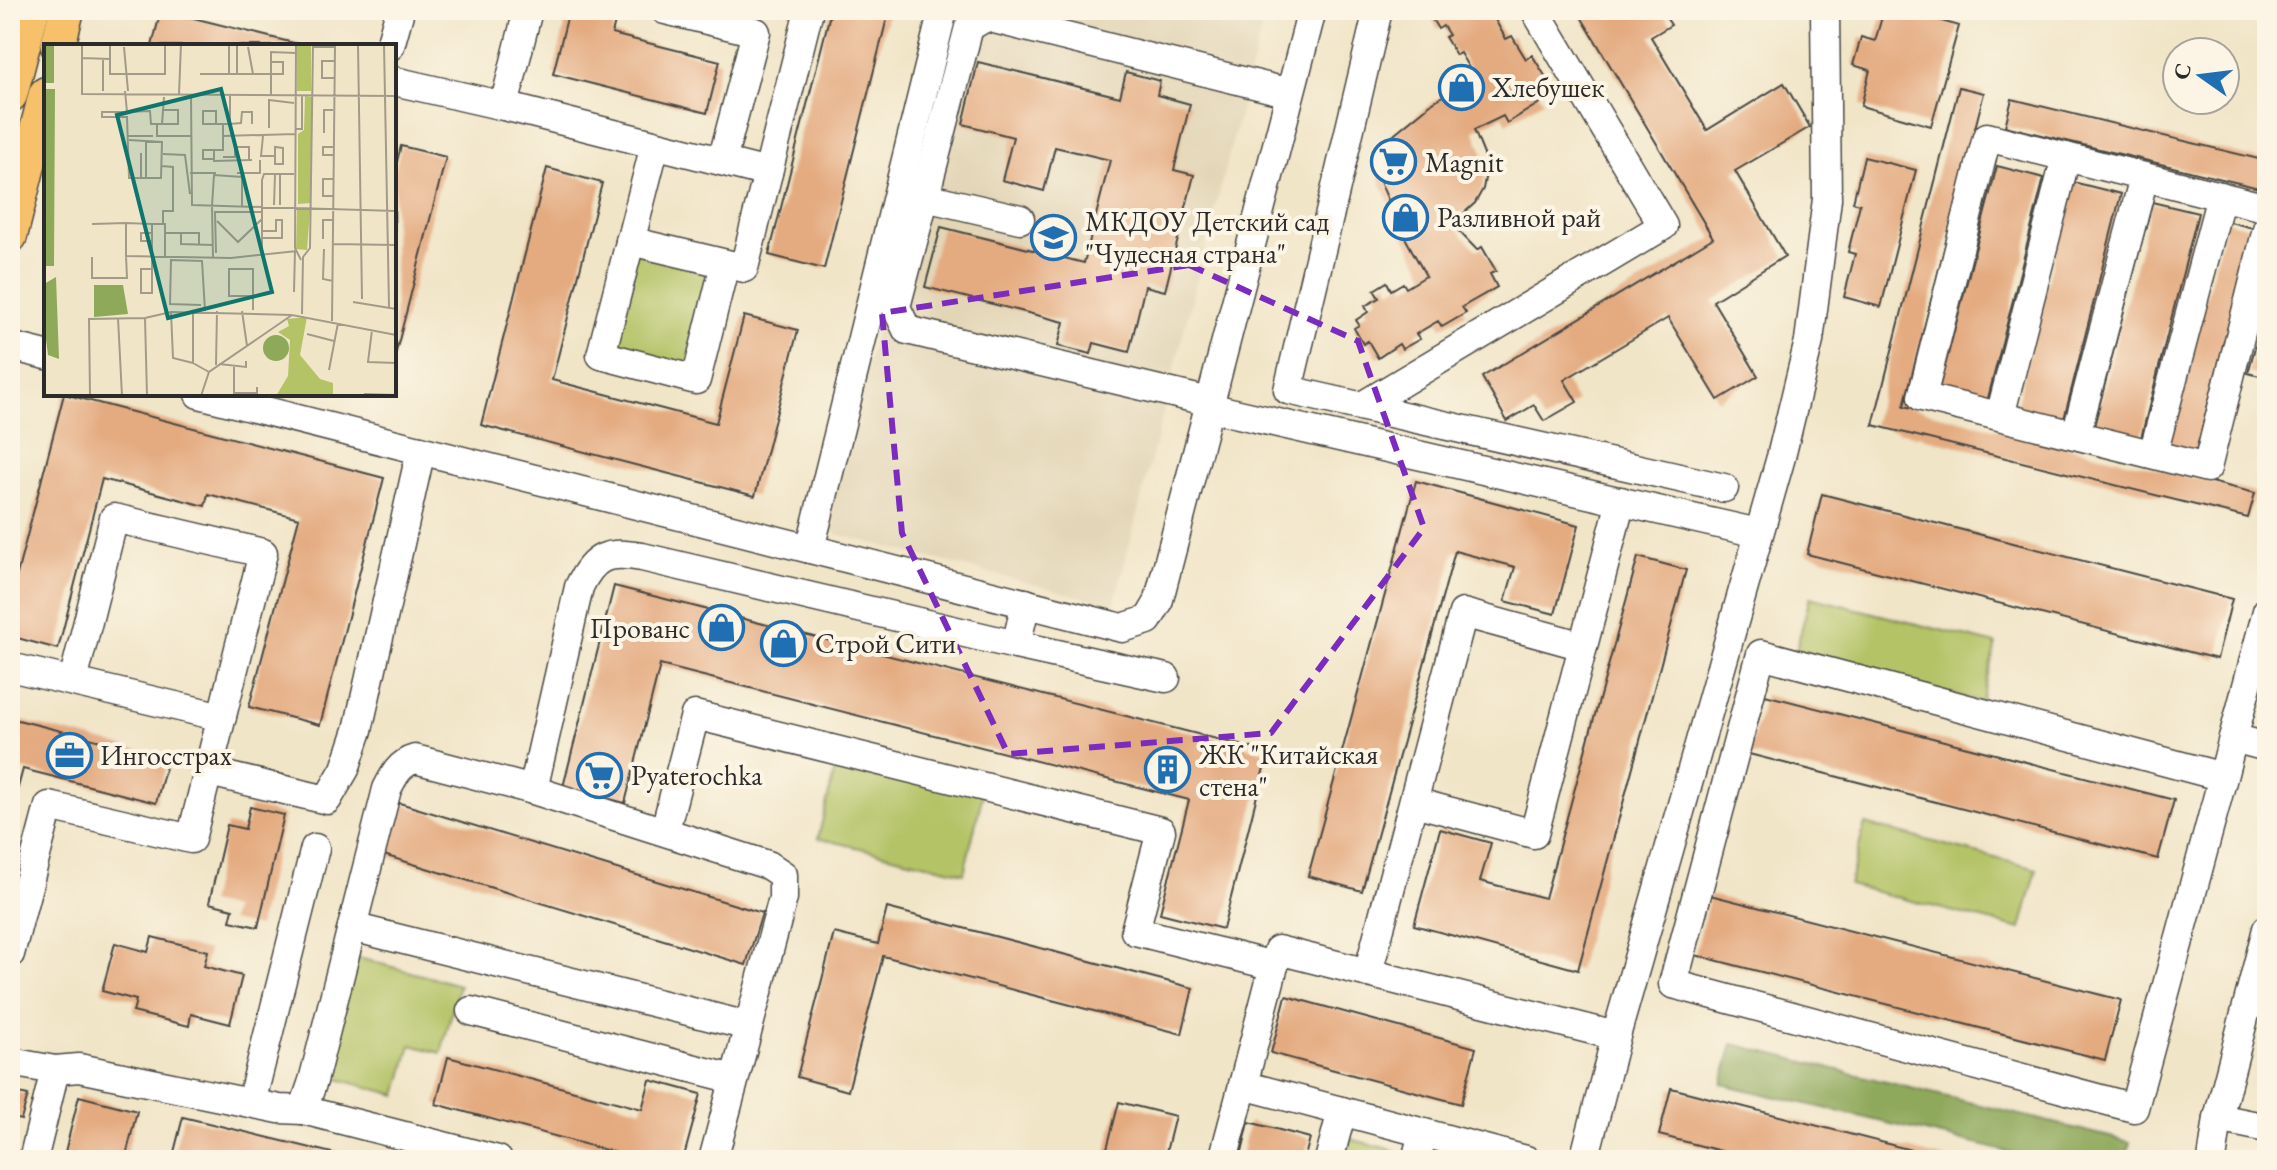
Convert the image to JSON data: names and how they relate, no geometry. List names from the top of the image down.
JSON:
{
  "places": {
    "shop": [
      "Хлебушек",
      "Разливной рай",
      "Прованс",
      "Строй Сити"
    ],
    "supermarket": ["Magnit", "Pyaterochka"],
    "school or university": ["МКДОУ Детский сад \"Чудесная страна\""],
    "office": ["Ингосстрах"],
    "building": ["ЖК \"Китайская стена\""]
  },
  "north": "left"
}
